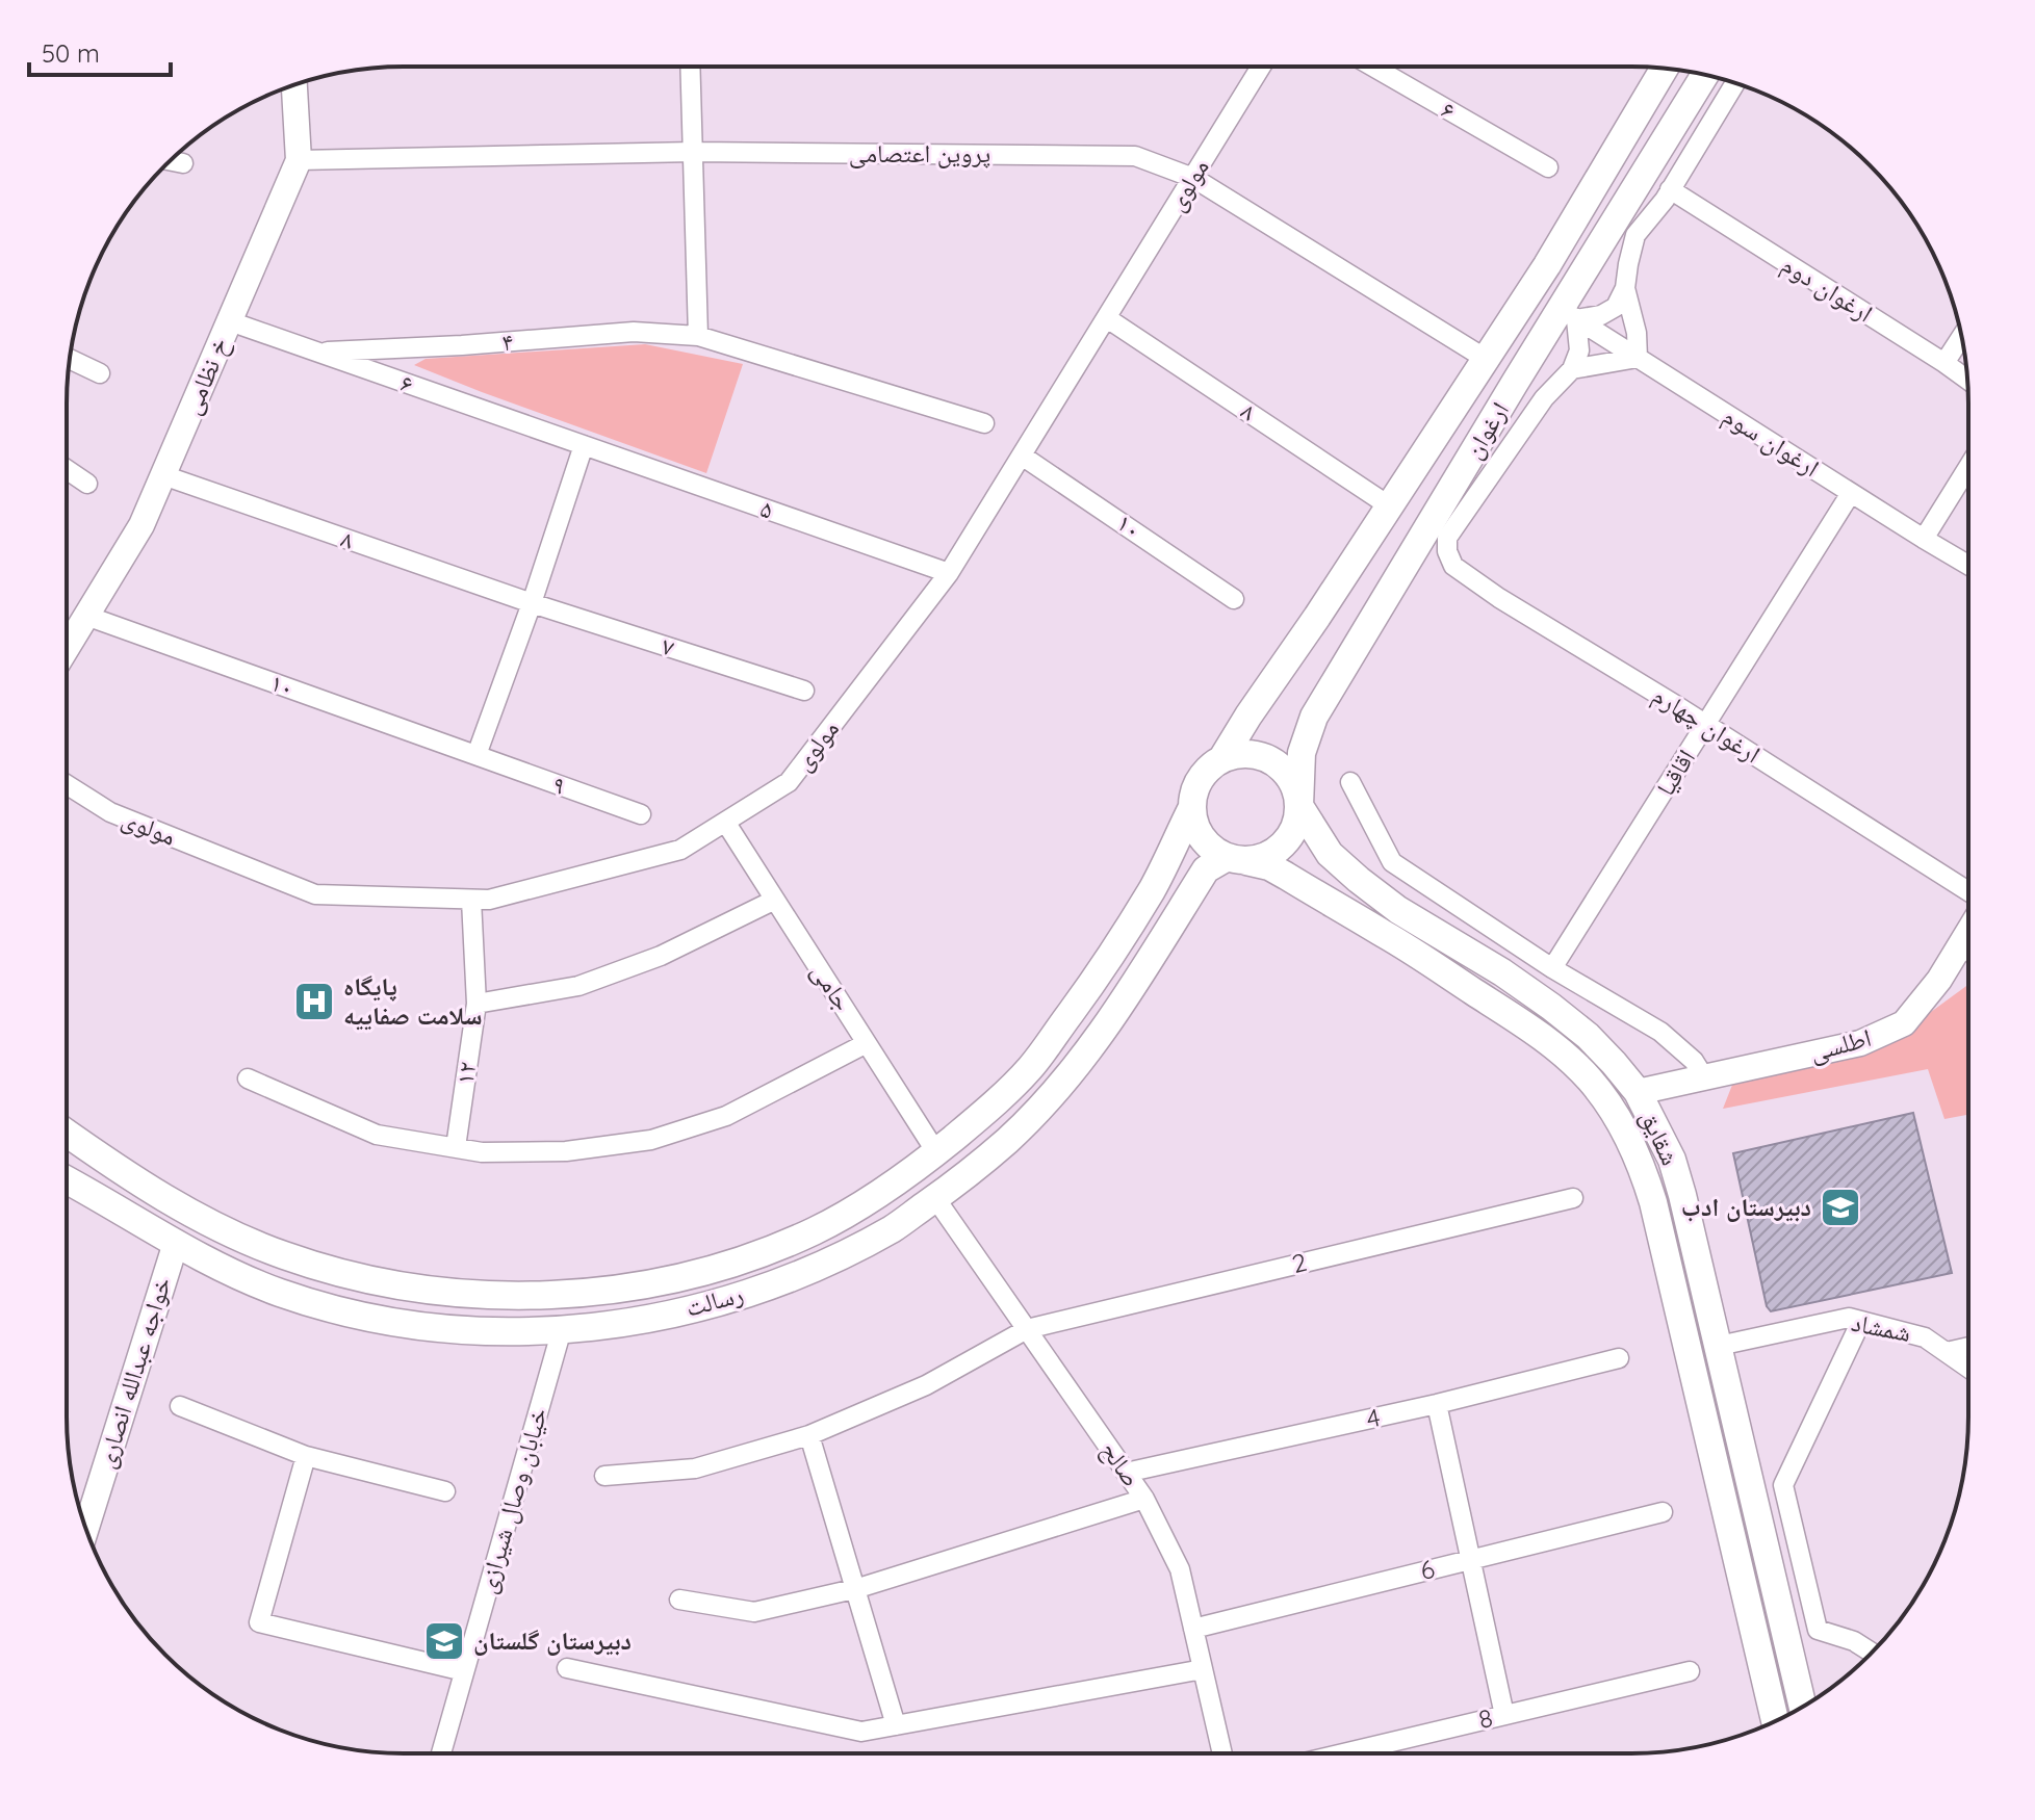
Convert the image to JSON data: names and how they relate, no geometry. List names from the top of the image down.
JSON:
{
  "streets": {
    "main road": ["ارغوان", "شقایق", "رسالت"],
    "street": [
      "۶",
      "پروین اعتصامی",
      "مولوی",
      "ارغوان دوم",
      "۴",
      "خ نظامی",
      "۸",
      "ارغوان سوم",
      "۵",
      "۱۰",
      "۷",
      "ارغوان چهارم",
      "اقاقیا",
      "۹",
      "جامی",
      "اطلسی",
      "۱۲",
      "2",
      "شمشاد",
      "خواجه عبدالله انصاری",
      "4",
      "صالح",
      "خیابان وصال شیرازی",
      "6",
      "8"
    ]
  },
  "crossings": [
    ["۶", "۴"],
    ["۶", "خ نظامی"],
    ["۶", "۵"],
    ["پروین اعتصامی", "مولوی"],
    ["پروین اعتصامی", "خ نظامی"],
    ["پروین اعتصامی", "ارغوان"],
    ["مولوی", "۸"],
    ["مولوی", "۵"],
    ["مولوی", "۱۰"],
    ["مولوی", "جامی"],
    ["مولوی", "۱۲"],
    ["خ نظامی", "۸"],
    ["خ نظامی", "۱۰"],
    ["۸", "ارغوان"],
    ["۸", "۷"],
    ["ارغوان", "ارغوان سوم"],
    ["ارغوان", "شقایق"],
    ["ارغوان", "رسالت"],
    ["ارغوان سوم", "اقاقیا"],
    ["۱۰", "۹"],
    ["ارغوان چهارم", "اقاقیا"],
    ["جامی", "رسالت"],
    ["اطلسی", "شقایق"],
    ["شقایق", "رسالت"],
    ["شقایق", "شمشاد"],
    ["2", "صالح"],
    ["رسالت", "خواجه عبدالله انصاری"],
    ["رسالت", "صالح"],
    ["رسالت", "خیابان وصال شیرازی"],
    ["4", "صالح"],
    ["صالح", "6"]
  ],
  "places": {
    "hospital": ["پایگاه سلامت صفاییه"],
    "school or university": ["دبیرستان ادب", "دبیرستان گلستان"]
  },
  "scale_bar": "50 m"
}
